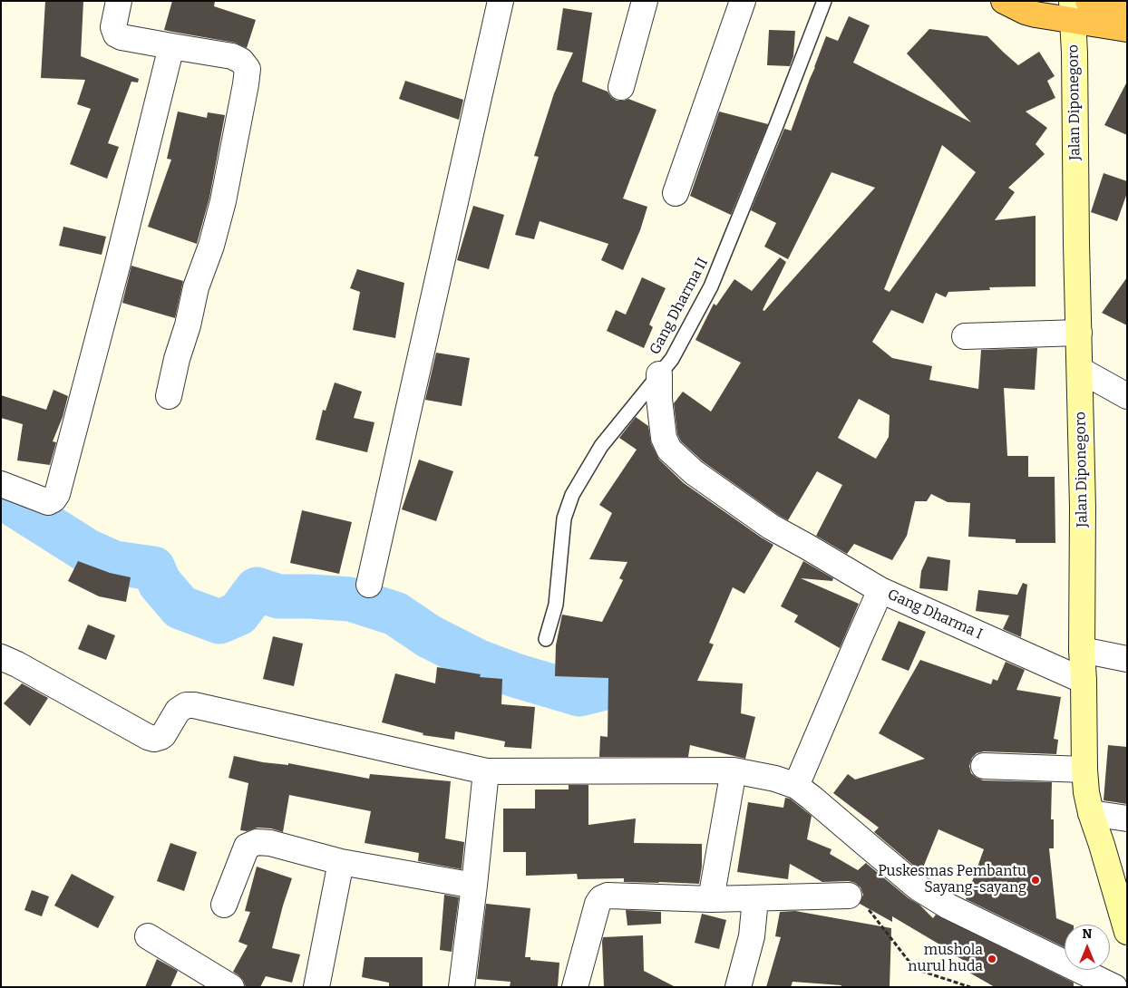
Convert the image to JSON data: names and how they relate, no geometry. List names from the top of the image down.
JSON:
{
  "streets": {
    "main road": ["Jalan Diponegoro"],
    "street": ["Gang Dharma I"],
    "lane": ["Gang Dharma II"]
  },
  "crossings": [
    ["Jalan Diponegoro", "Gang Dharma I"]
  ],
  "places": ["Puskesmas Pembantu Sayang-sayang", "mushola nurul huda"],
  "north": "top"
}
